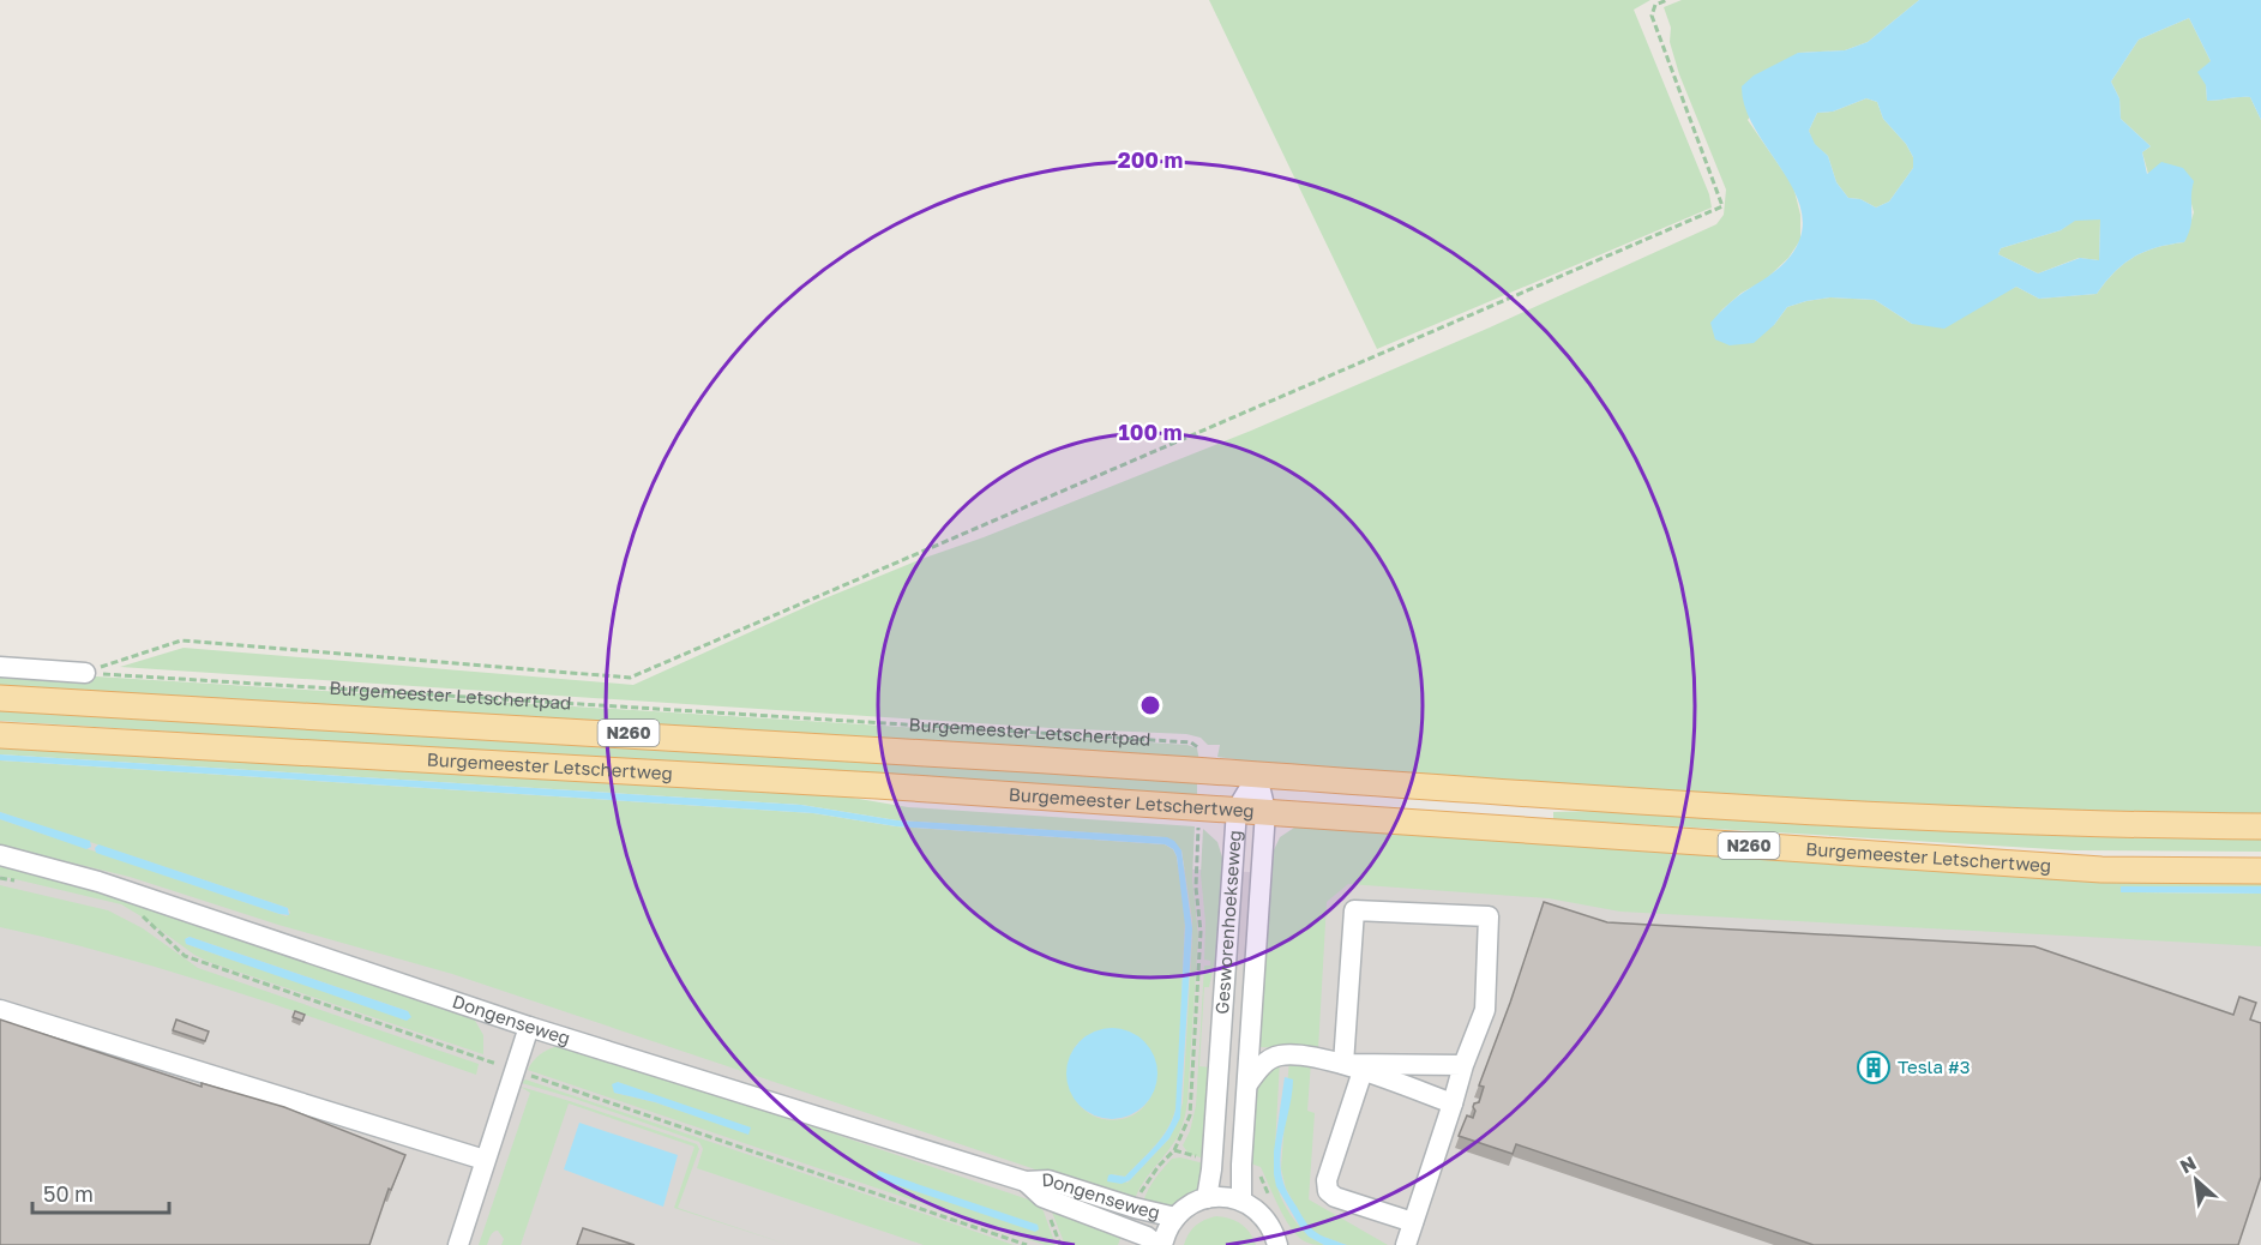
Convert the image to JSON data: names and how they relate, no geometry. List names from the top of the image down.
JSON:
{
  "streets": {
    "main road": ["N260", "Burgemeester Letschertweg"],
    "street": ["Gesworenhoekseweg", "Dongenseweg"],
    "path": ["Burgemeester Letschertpad"]
  },
  "crossings": [
    ["Burgemeester Letschertpad", "Burgemeester Letschertweg"],
    ["Burgemeester Letschertweg", "Gesworenhoekseweg"],
    ["Gesworenhoekseweg", "Dongenseweg"]
  ],
  "places": {
    "building": ["Tesla #3"]
  },
  "scale_bar": "50 m",
  "north": "top left",
  "rings": ["200 m", "100 m"]
}
